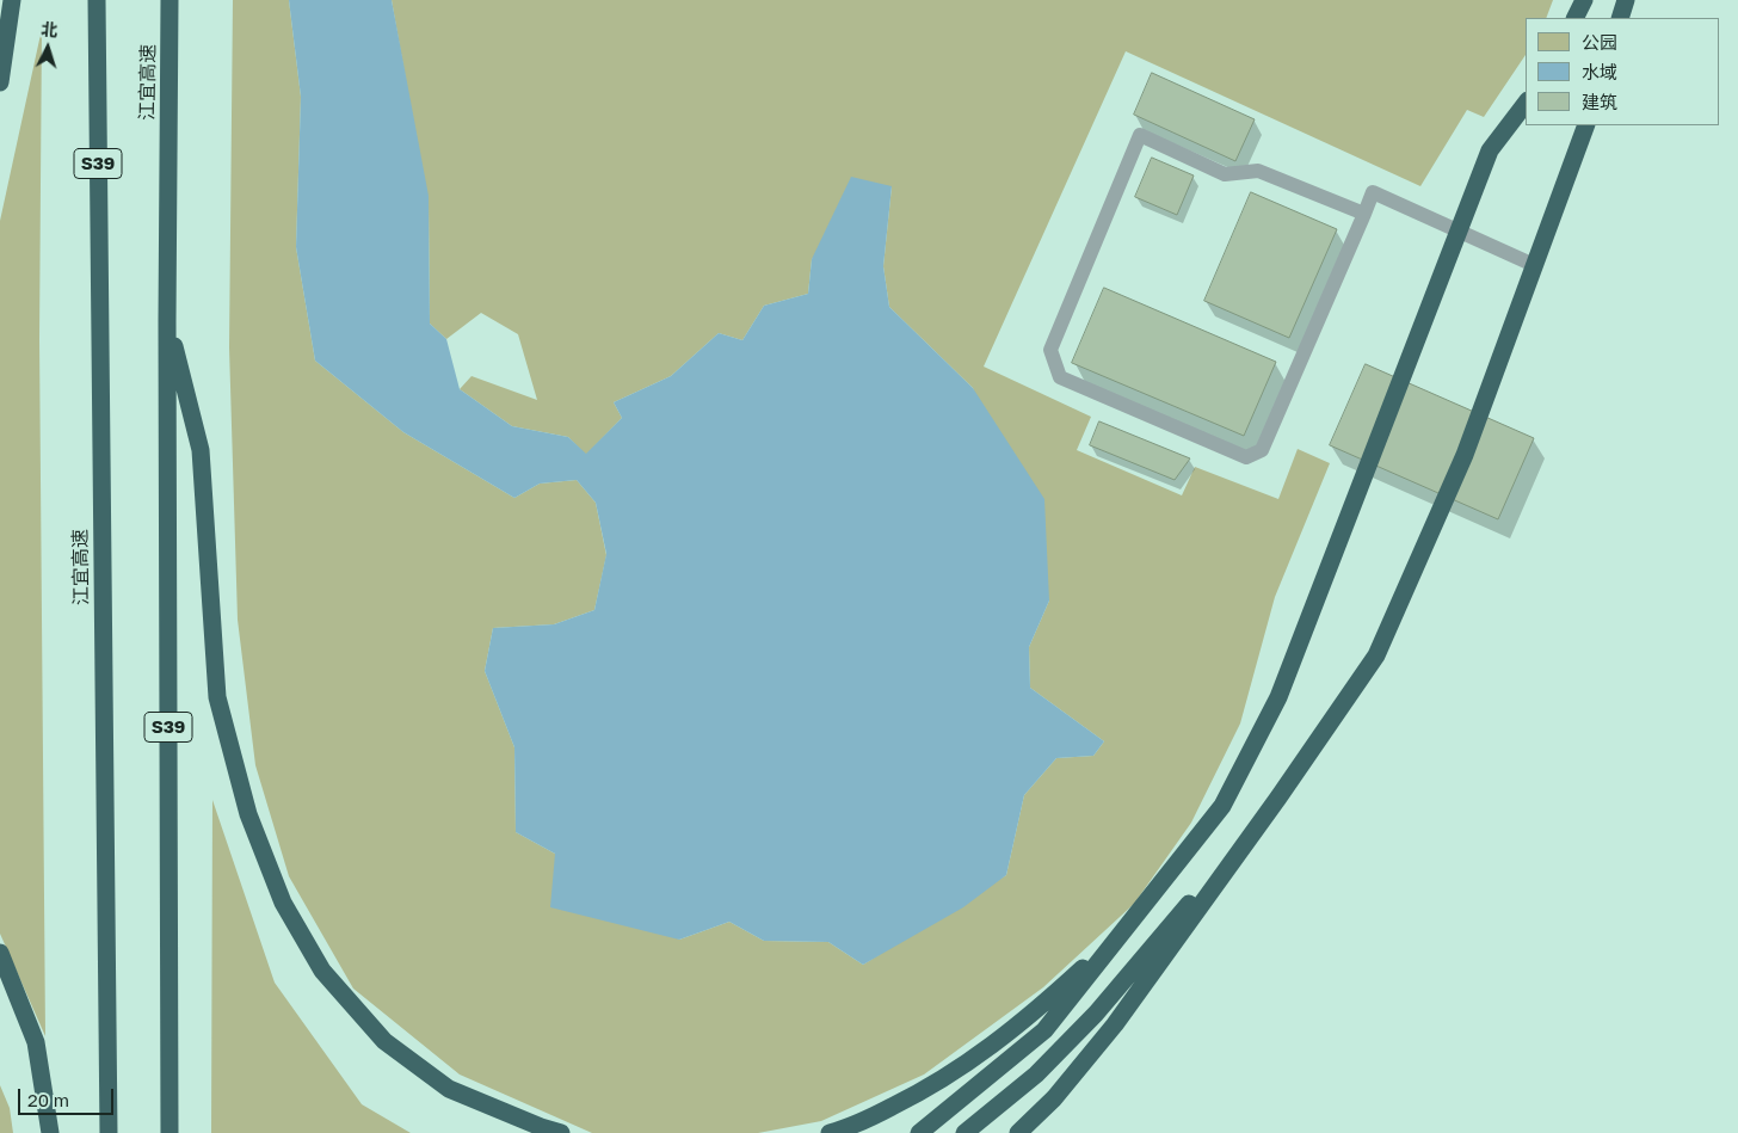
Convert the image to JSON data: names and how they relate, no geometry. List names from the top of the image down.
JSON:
{
  "streets": {
    "highway": ["江宜高速", "S39"]
  },
  "legend": ["公园", "水域", "建筑"],
  "scale_bar": "20 m",
  "north": "top"
}
